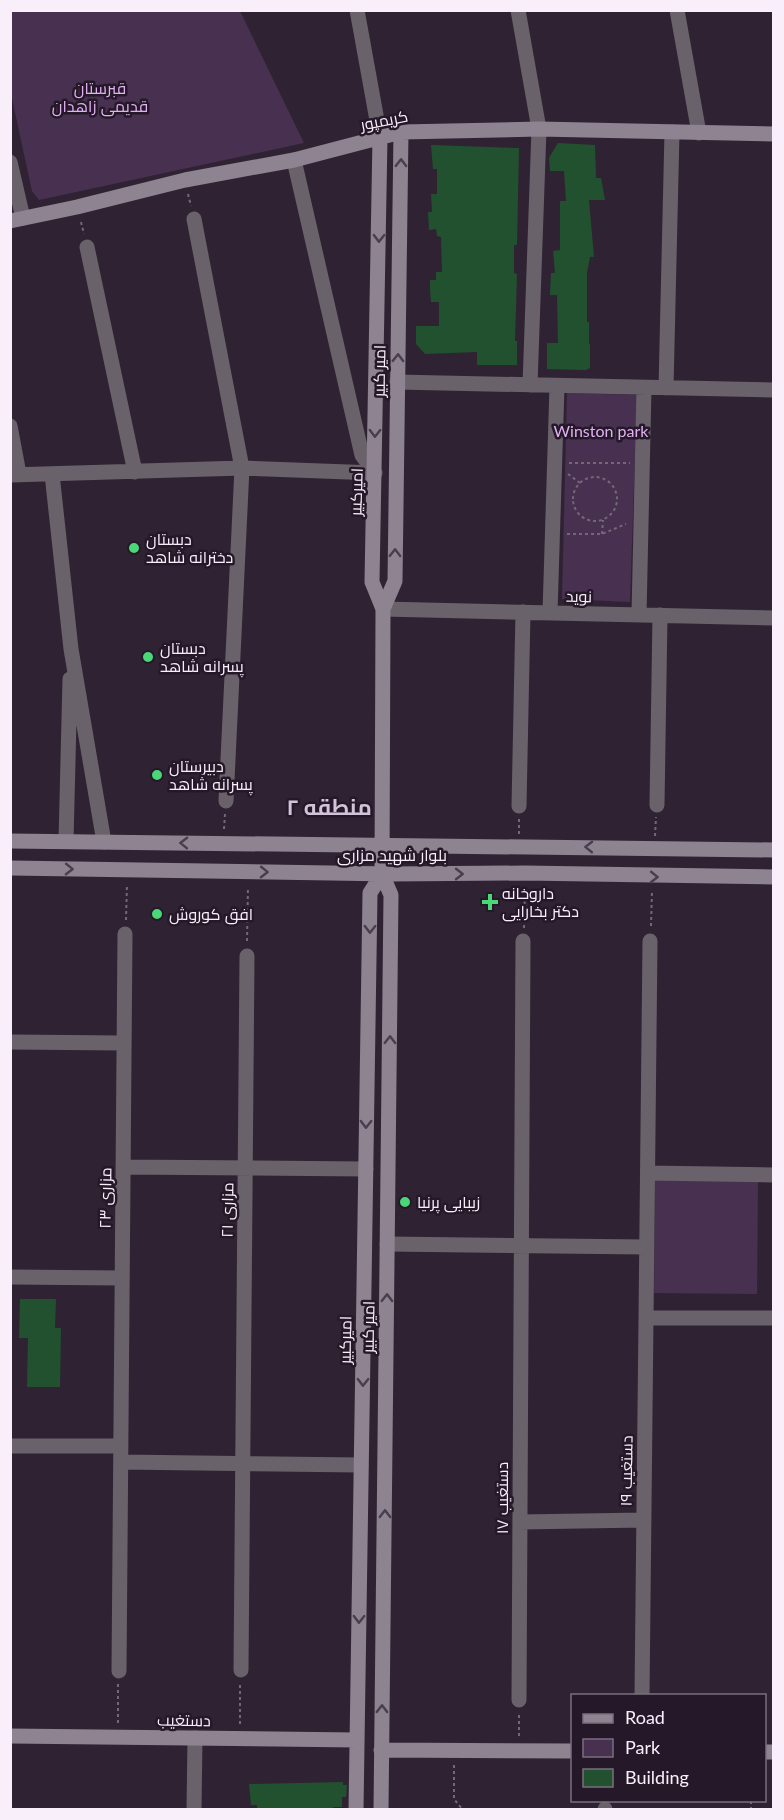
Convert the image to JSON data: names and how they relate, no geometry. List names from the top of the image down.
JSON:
{
  "streets": {
    "street": [
      "کریمپور",
      "امیر کبیر",
      "امیرکبیر",
      "نوید",
      "بلوار شهید مزاری",
      "مزاری ۲۳",
      "مزاری ۲۱",
      "دستغیب ۱۹",
      "دستغیب ۱۷",
      "دستغیب"
    ]
  },
  "crossings": [
    ["کریمپور", "امیر کبیر"],
    ["کریمپور", "امیرکبیر"],
    ["امیر کبیر", "امیرکبیر"],
    ["امیر کبیر", "نوید"],
    ["امیر کبیر", "بلوار شهید مزاری"],
    ["امیرکبیر", "نوید"],
    ["امیرکبیر", "بلوار شهید مزاری"],
    ["امیرکبیر", "دستغیب"]
  ],
  "districts": ["منطقه ۲"],
  "parks": ["قبرستان قدیمی زاهدان", "Winston park"],
  "places": {
    "other": [
      "دبستان دخترانه شاهد",
      "دبستان پسرانه شاهد",
      "دبیرستان پسرانه شاهد",
      "افق کوروش",
      "زیبایی پرنیا"
    ],
    "health": ["داروخانه دکتر بخارایی"]
  },
  "legend": ["Road", "Park", "Building"]
}
